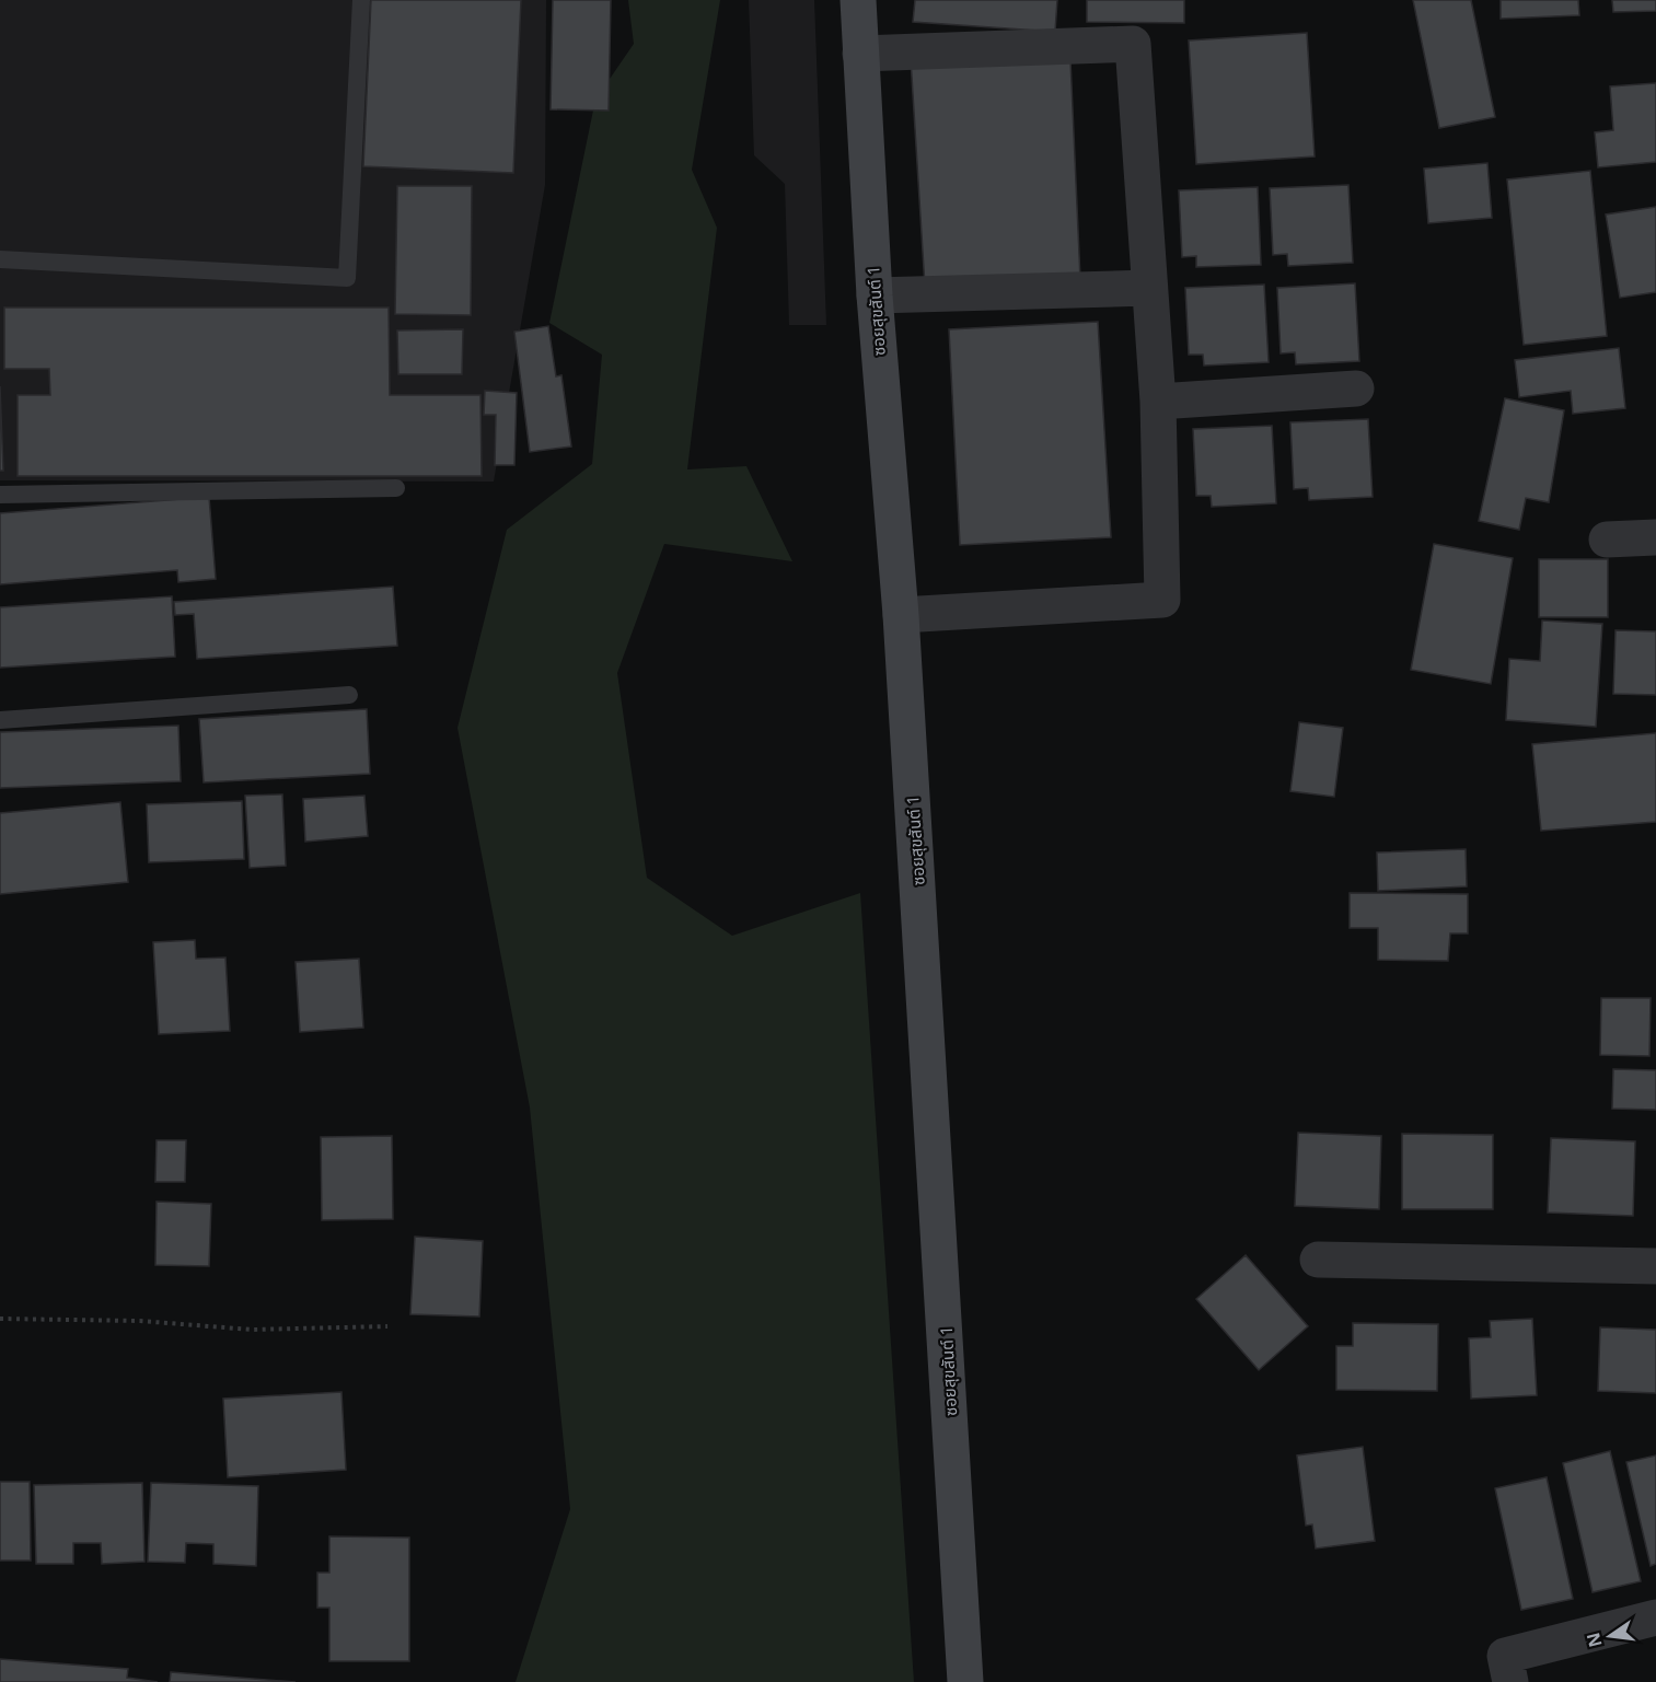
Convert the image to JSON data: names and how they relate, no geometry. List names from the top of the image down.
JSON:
{
  "streets": {
    "street": ["ซอยสุขสันต์ 1"]
  },
  "north": "left"
}
